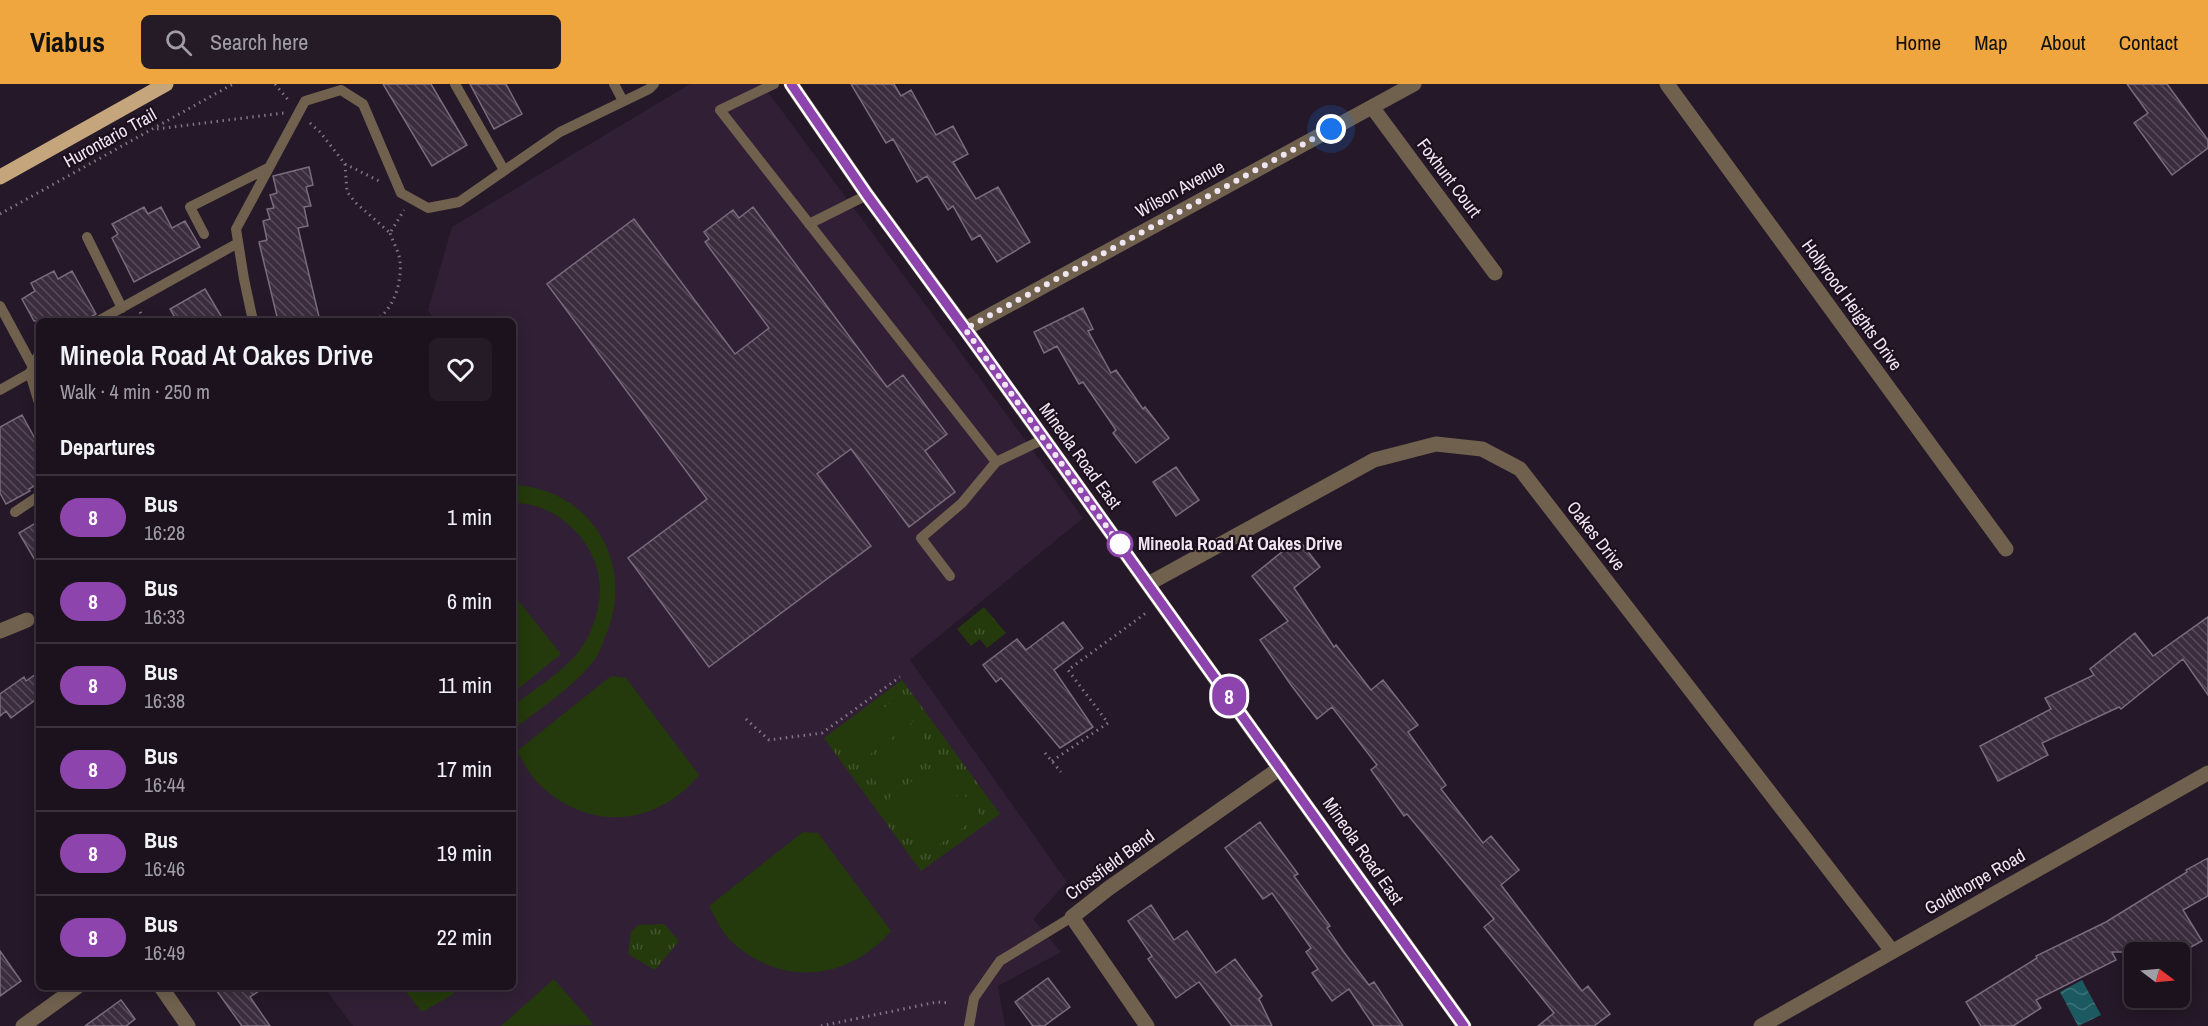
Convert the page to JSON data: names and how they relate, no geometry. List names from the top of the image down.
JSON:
{
  "streets": {
    "street": [
      "Foxhunt Court",
      "Wilson Avenue",
      "Hollyrood Heights Drive",
      "Mineola Road East",
      "Oakes Drive",
      "Crossfield Bend",
      "Goldthorpe Road"
    ],
    "path": ["Hurontario Trail"]
  },
  "crossings": [
    ["Foxhunt Court", "Wilson Avenue"],
    ["Wilson Avenue", "Mineola Road East"],
    ["Mineola Road East", "Oakes Drive"],
    ["Mineola Road East", "Crossfield Bend"],
    ["Oakes Drive", "Goldthorpe Road"]
  ],
  "places": ["Mineola Road At Oakes Drive"],
  "lines": ["bus line 8"],
  "north": "right",
  "page": {
    "header": "Viabus",
    "search": "Search here",
    "nav": [
      "Home",
      "Map",
      "About",
      "Contact"
    ],
    "on_map": "8",
    "heading": [
      ["Mineola Road At Oakes Drive", "Walk · 4 min · 250 m"],
      "Departures"
    ],
    "list": [
      {
        "mark": "8",
        "name": "Bus",
        "note": "16:28",
        "value": "1 min"
      },
      {
        "mark": "8",
        "name": "Bus",
        "note": "16:33",
        "value": "6 min"
      },
      {
        "mark": "8",
        "name": "Bus",
        "note": "16:38",
        "value": "11 min"
      },
      {
        "mark": "8",
        "name": "Bus",
        "note": "16:44",
        "value": "17 min"
      },
      {
        "mark": "8",
        "name": "Bus",
        "note": "16:46",
        "value": "19 min"
      },
      {
        "mark": "8",
        "name": "Bus",
        "note": "16:49",
        "value": "22 min"
      }
    ]
  }
}
